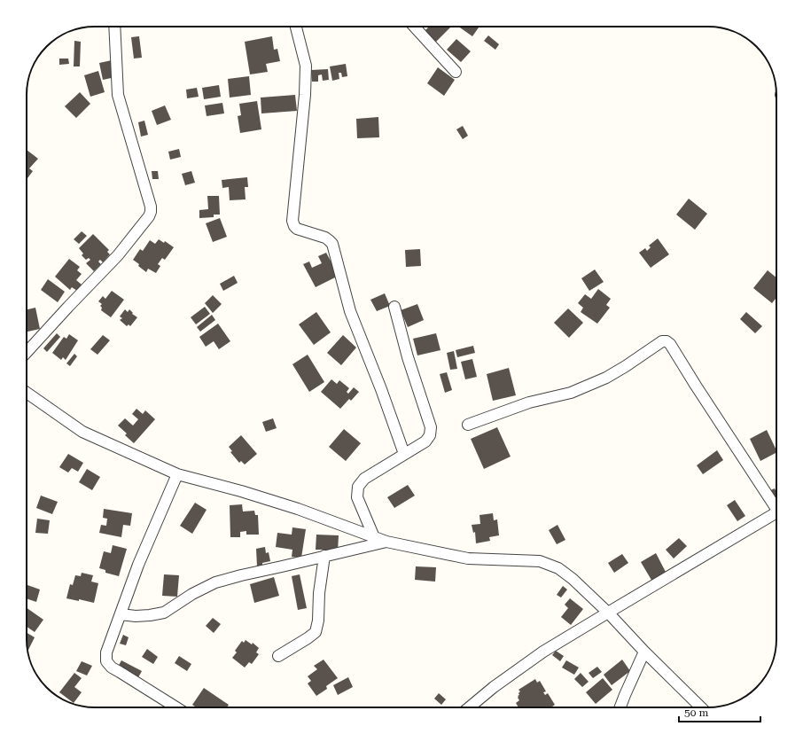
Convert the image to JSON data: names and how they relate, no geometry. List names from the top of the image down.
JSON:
{
  "scale_bar": "50 m"
}
